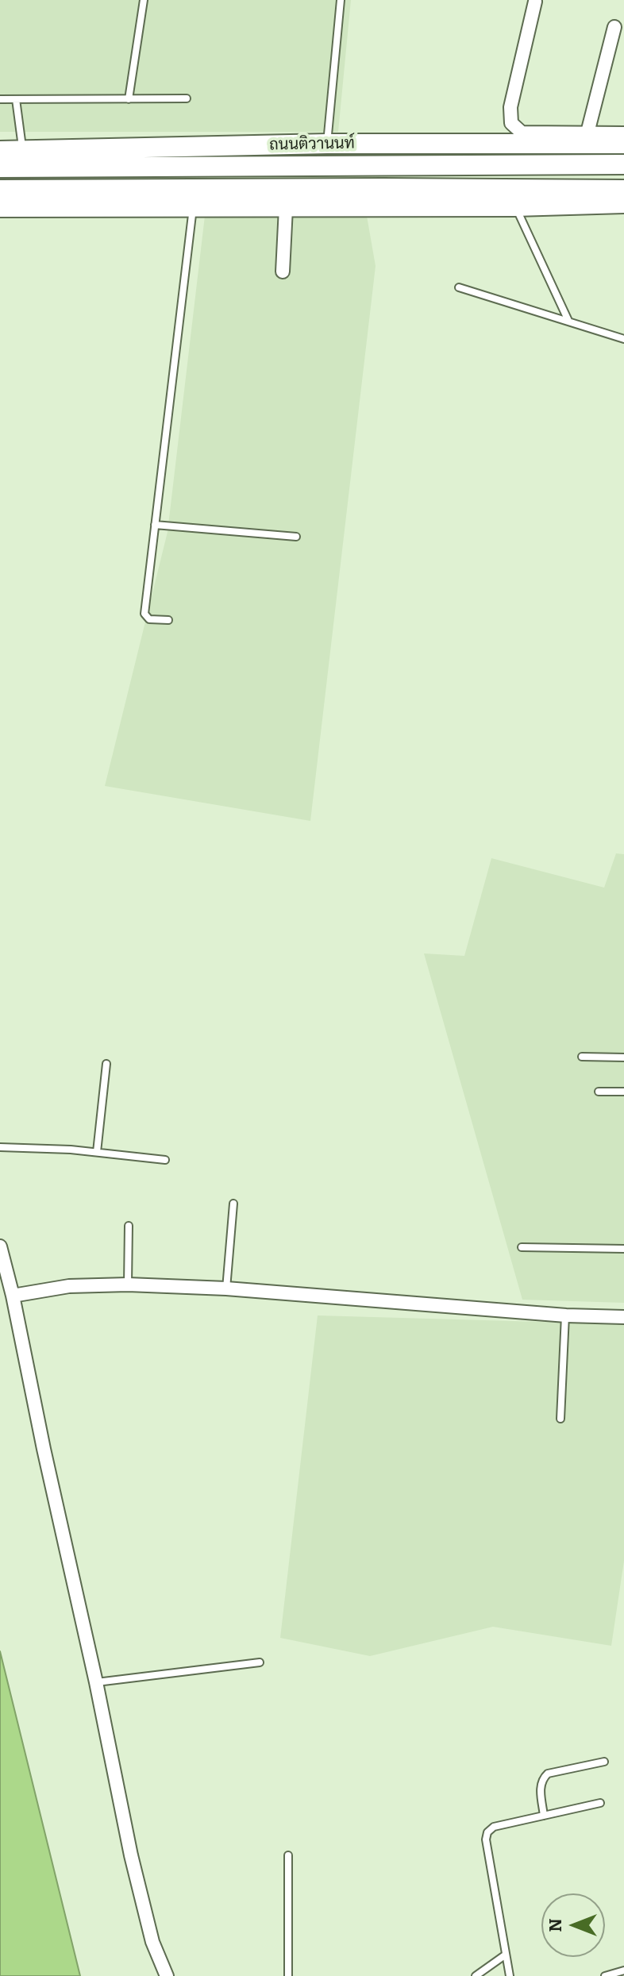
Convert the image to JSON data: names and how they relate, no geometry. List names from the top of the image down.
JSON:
{
  "streets": {
    "main road": ["ถนนติวานนท์"]
  },
  "north": "left"
}
